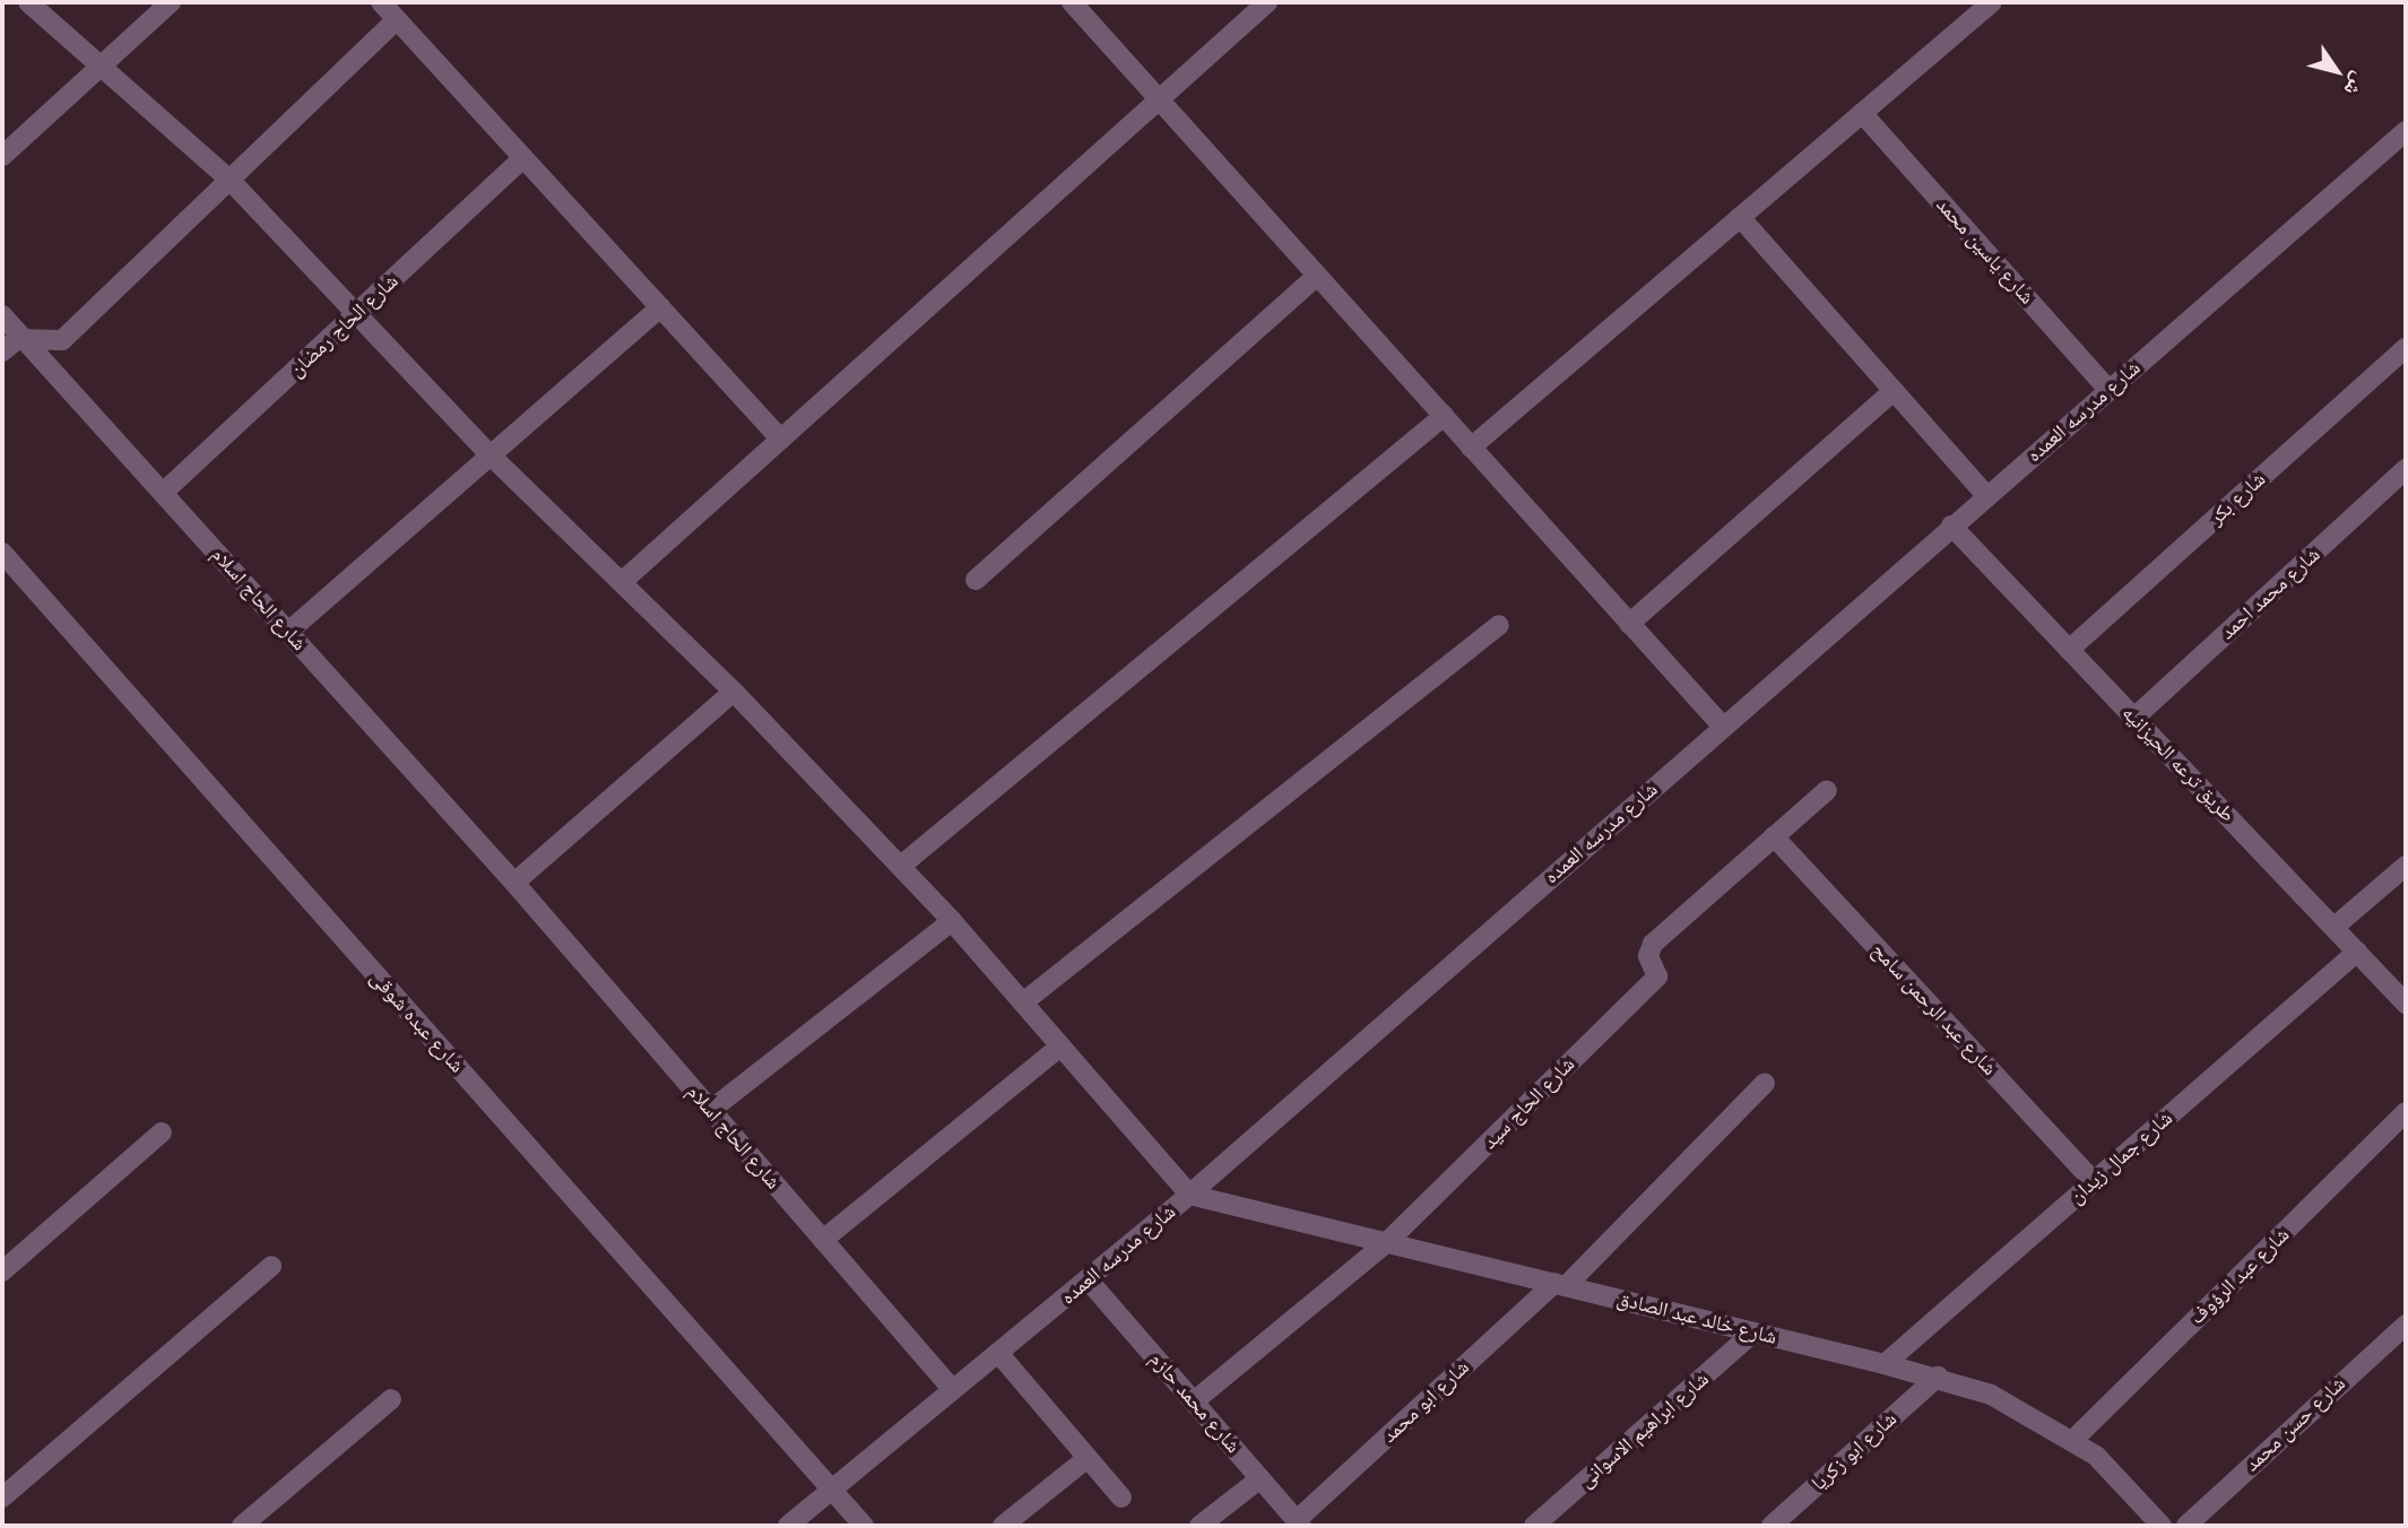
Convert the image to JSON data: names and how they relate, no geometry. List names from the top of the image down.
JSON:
{
  "streets": {
    "street": [
      "شارع ياسين محمد",
      "شارع الحاج رمضان",
      "شارع مدرسه العمده",
      "شارع بكر",
      "شارع محمد احمد",
      "شارع الحاج اسلام",
      "طريق ترعه الحيزانيه",
      "شارع عبد الرحمن سامح",
      "شارع عبده شوقى",
      "شارع الحاج سيد",
      "شارع جمال زيدان",
      "شارع عبد الرؤوف",
      "شارع خالد عبد الصادق",
      "شارع ابو محمد",
      "شارع محمد حازم",
      "شارع حسن محمد",
      "شارع ابراهيم الاسوانى",
      "شارع ابو زكريا"
    ]
  },
  "crossings": [
    ["شارع ياسين محمد", "شارع مدرسه العمده"],
    ["شارع الحاج رمضان", "شارع الحاج اسلام"],
    ["شارع مدرسه العمده", "شارع الحاج اسلام"],
    ["شارع مدرسه العمده", "طريق ترعه الحيزانيه"],
    ["شارع مدرسه العمده", "شارع عبده شوقى"],
    ["شارع مدرسه العمده", "شارع خالد عبد الصادق"],
    ["شارع مدرسه العمده", "شارع محمد حازم"],
    ["شارع بكر", "طريق ترعه الحيزانيه"],
    ["شارع محمد احمد", "طريق ترعه الحيزانيه"],
    ["طريق ترعه الحيزانيه", "شارع جمال زيدان"],
    ["شارع عبد الرحمن سامح", "شارع الحاج سيد"],
    ["شارع عبد الرحمن سامح", "شارع جمال زيدان"],
    ["شارع الحاج سيد", "شارع خالد عبد الصادق"],
    ["شارع الحاج سيد", "شارع محمد حازم"],
    ["شارع جمال زيدان", "شارع خالد عبد الصادق"],
    ["شارع عبد الرؤوف", "شارع خالد عبد الصادق"],
    ["شارع خالد عبد الصادق", "شارع ابو محمد"],
    ["شارع خالد عبد الصادق", "شارع ابراهيم الاسوانى"],
    ["شارع خالد عبد الصادق", "شارع ابو زكريا"],
    ["شارع ابو محمد", "شارع محمد حازم"]
  ],
  "north": "bottom right"
}
